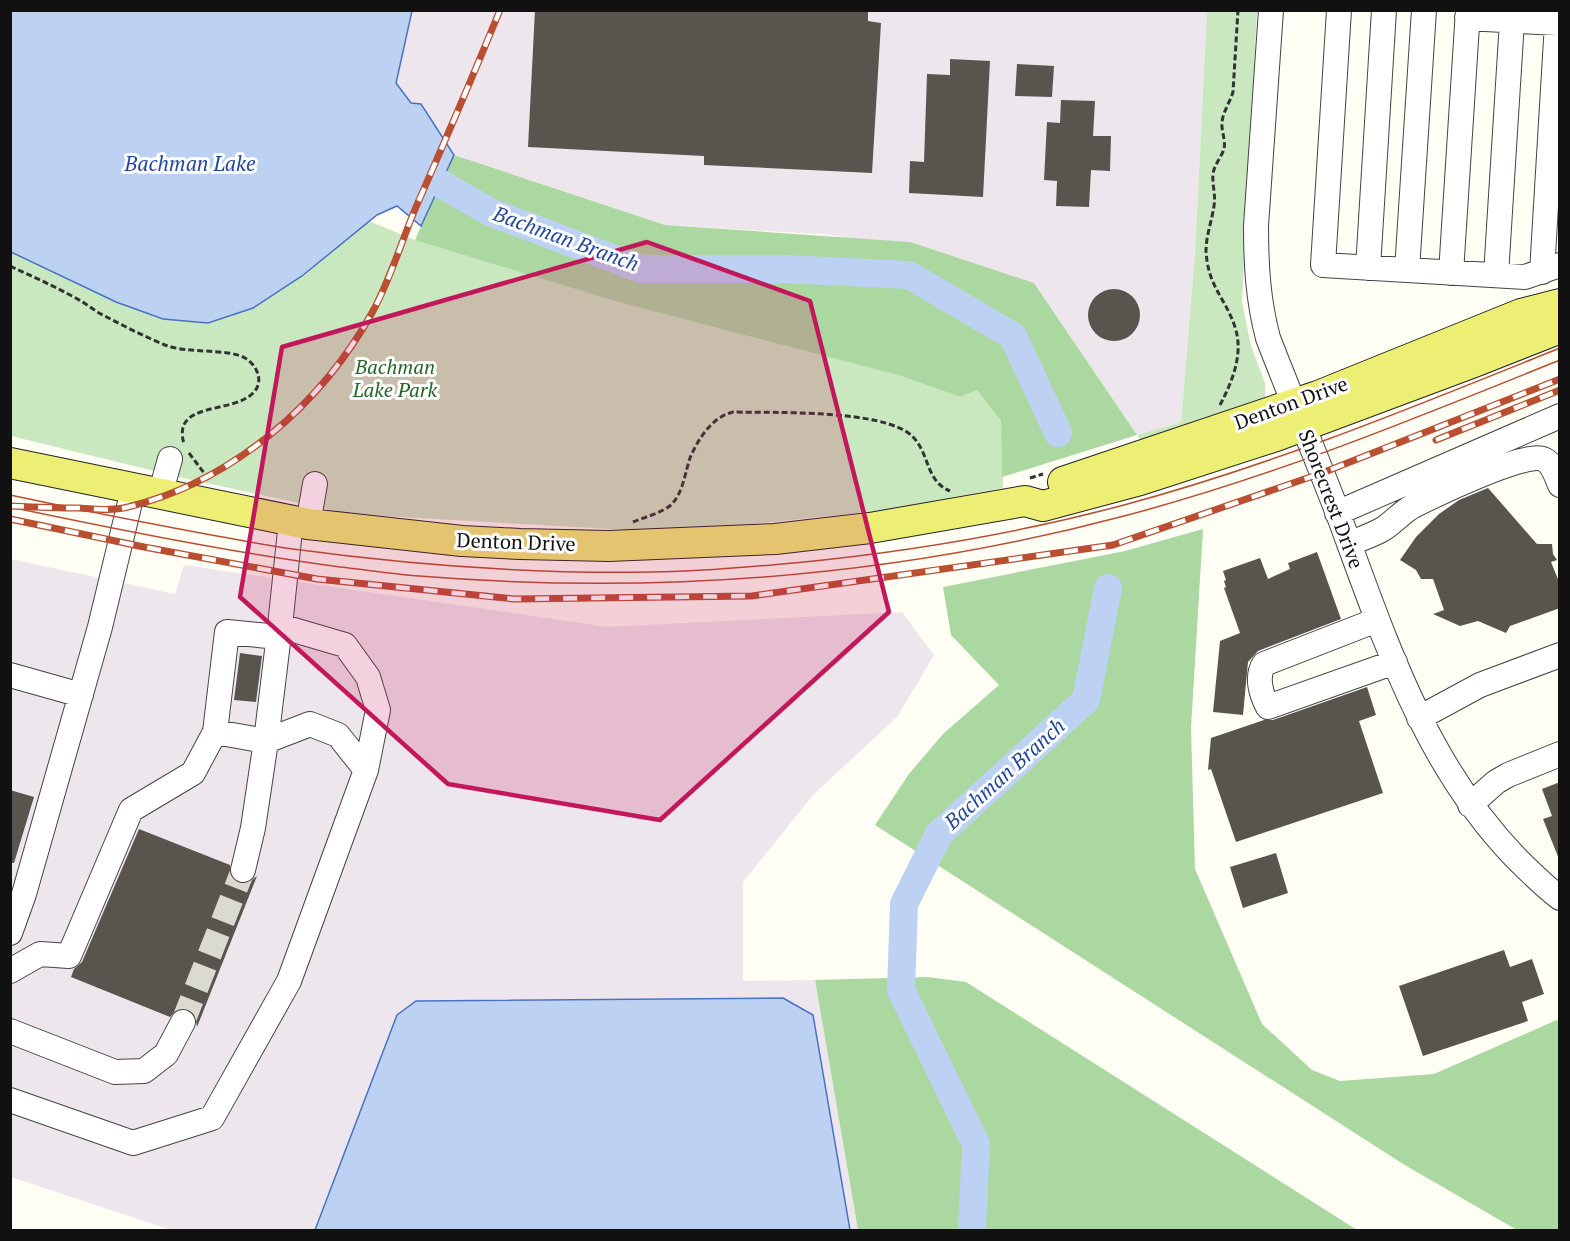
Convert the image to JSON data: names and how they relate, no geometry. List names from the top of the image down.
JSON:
{
  "streets": {
    "main road": ["Denton Drive"],
    "street": ["Shorecrest Drive"]
  },
  "crossings": [
    ["Denton Drive", "Shorecrest Drive"]
  ],
  "water": ["Bachman Lake", "Bachman Branch"],
  "parks": ["Bachman Lake Park"]
}
